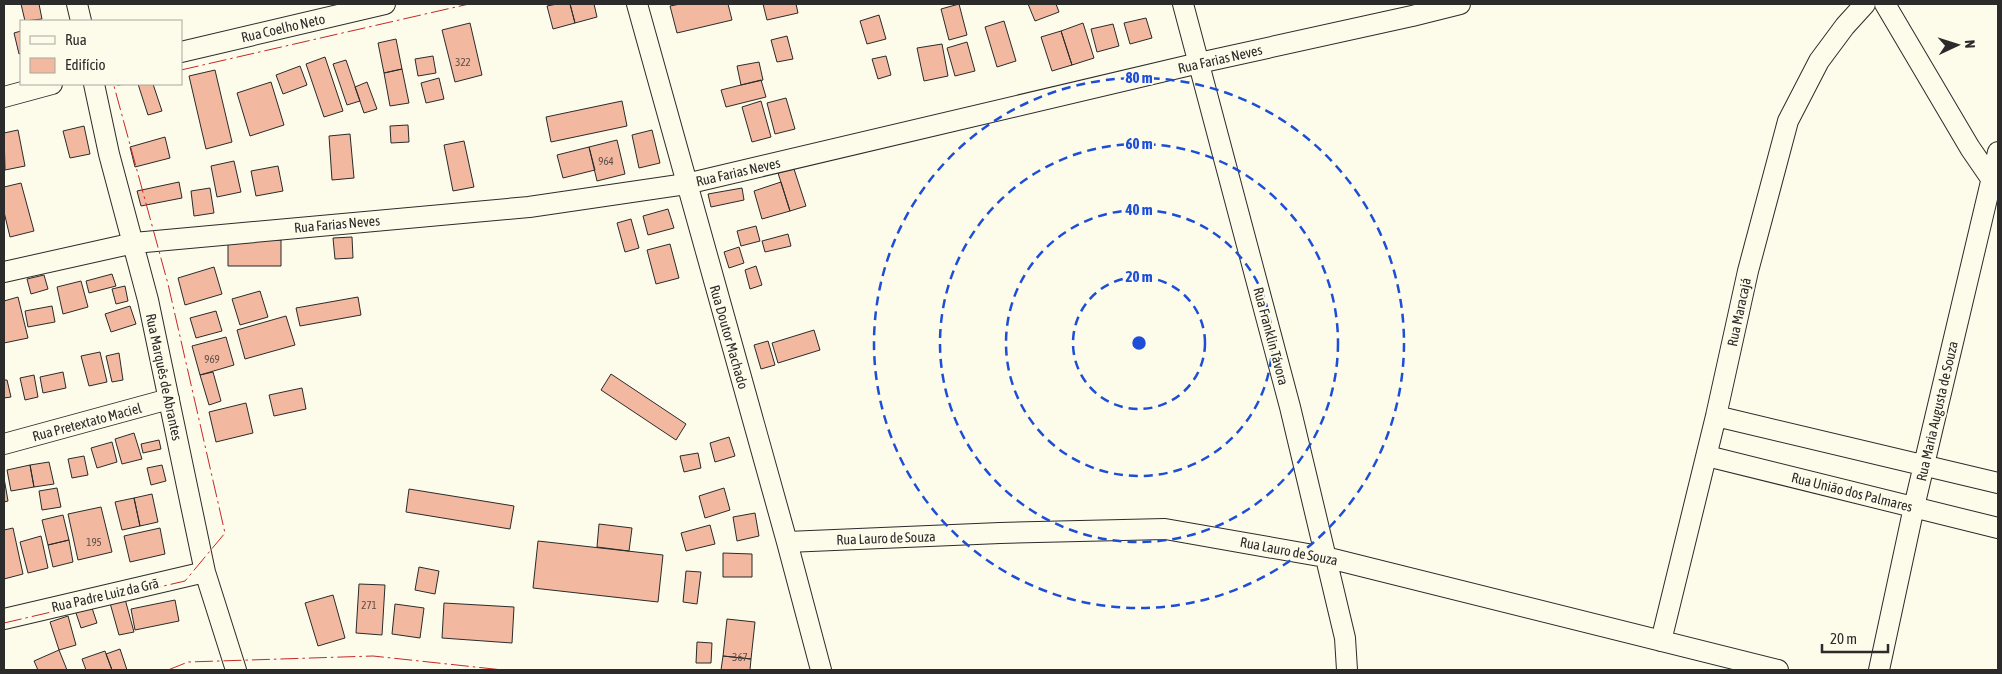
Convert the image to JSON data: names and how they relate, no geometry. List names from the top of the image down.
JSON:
{
  "streets": {
    "street": [
      "Rua Coelho Neto",
      "Rua Farias Neves",
      "Rua Maracajá",
      "Rua Franklin Távora",
      "Rua Doutor Machado",
      "Rua Marquês de Abrantes",
      "Rua Maria Augusta de Souza",
      "Rua Pretextato Maciel",
      "Rua União dos Palmares",
      "Rua Lauro de Souza",
      "Rua Padre Luiz da Grã"
    ]
  },
  "crossings": [
    ["Rua Farias Neves", "Rua Franklin Távora"],
    ["Rua Farias Neves", "Rua Doutor Machado"],
    ["Rua Farias Neves", "Rua Marquês de Abrantes"],
    ["Rua Maracajá", "Rua União dos Palmares"],
    ["Rua Maracajá", "Rua Lauro de Souza"],
    ["Rua Franklin Távora", "Rua Lauro de Souza"],
    ["Rua Doutor Machado", "Rua Lauro de Souza"],
    ["Rua Marquês de Abrantes", "Rua Pretextato Maciel"],
    ["Rua Marquês de Abrantes", "Rua Padre Luiz da Grã"],
    ["Rua Maria Augusta de Souza", "Rua União dos Palmares"]
  ],
  "house_numbers": [
    "322",
    "964",
    "969",
    "195",
    "271",
    "367"
  ],
  "legend": ["Rua", "Edifício"],
  "scale_bar": "20 m",
  "north": "right",
  "rings": [
    "80 m",
    "60 m",
    "40 m",
    "20 m"
  ]
}
